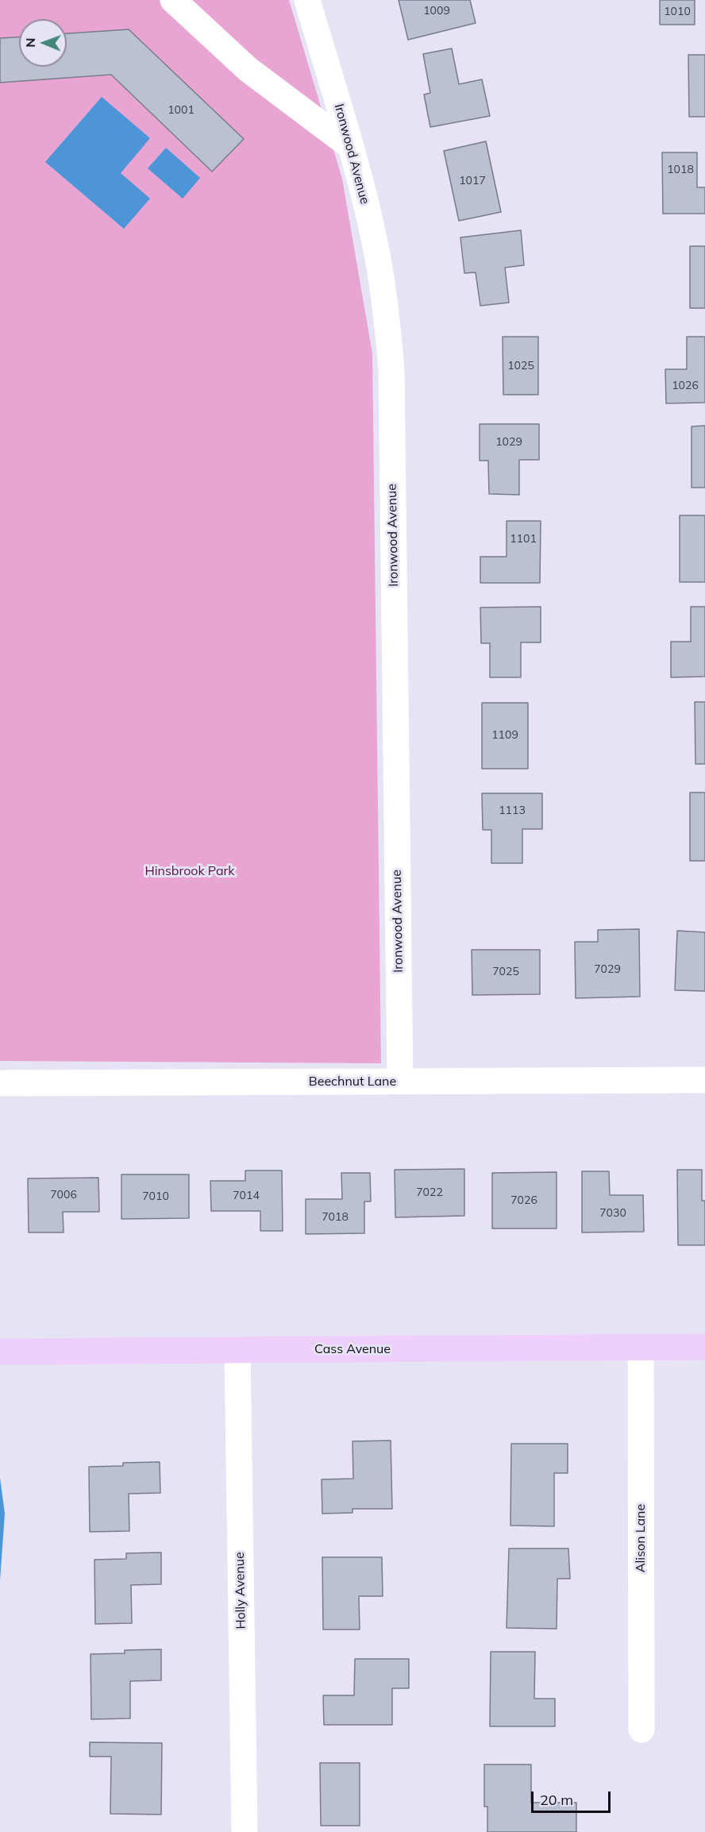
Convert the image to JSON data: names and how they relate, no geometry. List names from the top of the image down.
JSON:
{
  "streets": {
    "main road": ["Cass Avenue"],
    "street": [
      "Ironwood Avenue",
      "Beechnut Lane",
      "Alison Lane",
      "Holly Avenue"
    ]
  },
  "crossings": [
    ["Ironwood Avenue", "Beechnut Lane"],
    ["Cass Avenue", "Alison Lane"],
    ["Cass Avenue", "Holly Avenue"]
  ],
  "parks": ["Hinsbrook Park"],
  "house_numbers": [
    "1009",
    "1010",
    "1001",
    "1018",
    "1017",
    "1025",
    "1026",
    "1029",
    "1101",
    "1109",
    "1113",
    "7029",
    "7025",
    "7022",
    "7006",
    "7014",
    "7010",
    "7026",
    "7030",
    "7018"
  ],
  "scale_bar": "20 m",
  "north": "left"
}
